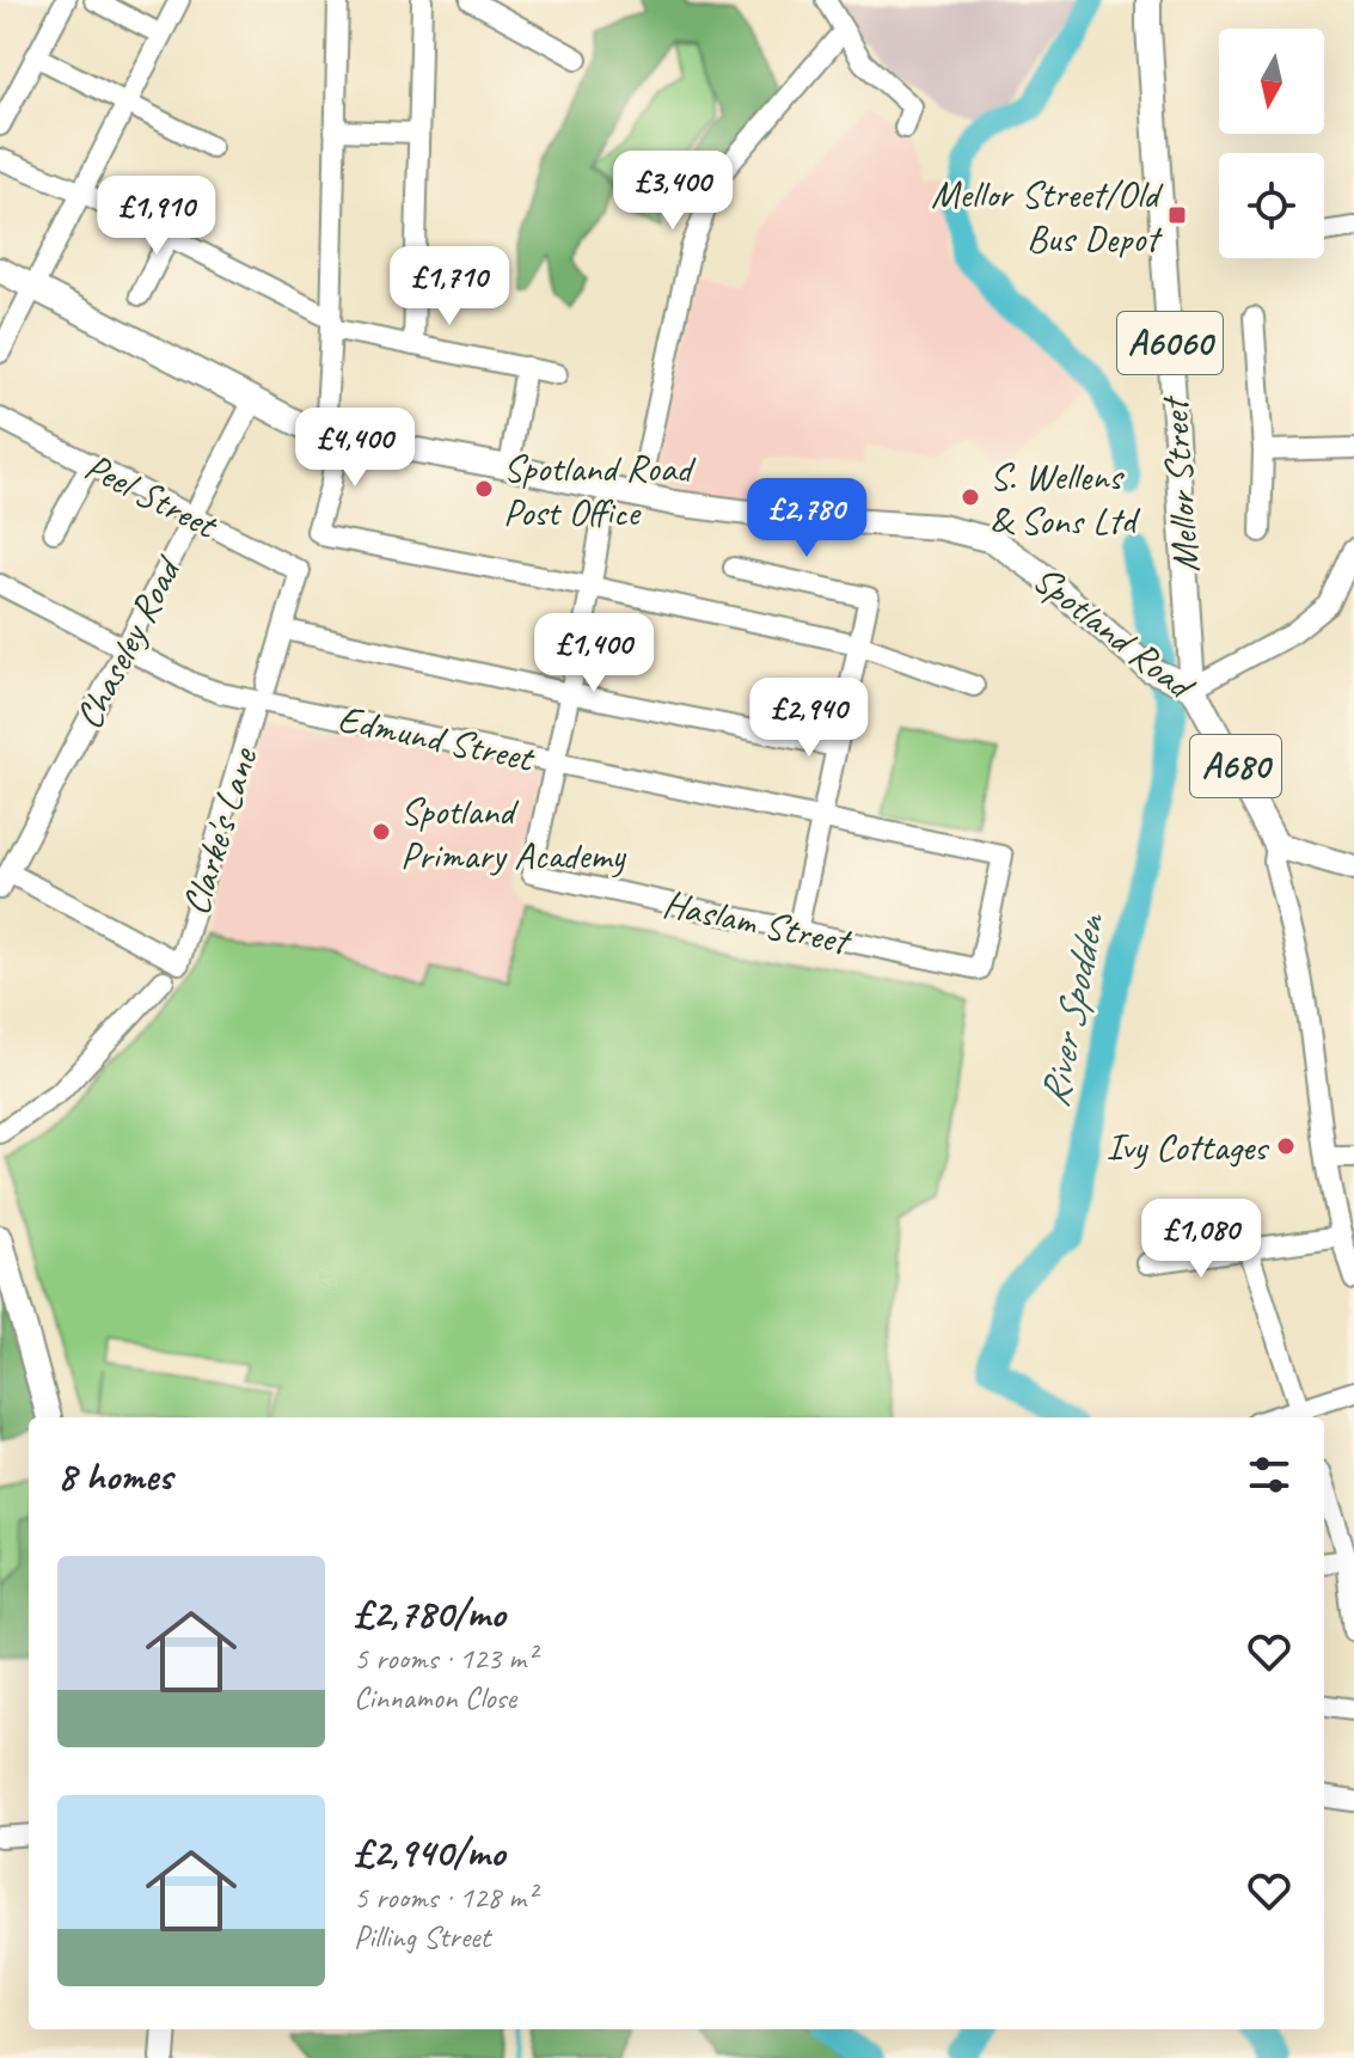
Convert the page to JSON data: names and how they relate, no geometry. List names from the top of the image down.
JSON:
{
  "streets": {
    "main road": [
      "A6060",
      "Mellor Street",
      "Spotland Road",
      "A680"
    ],
    "street": [
      "Peel Street",
      "Chaseley Road",
      "Edmund Street",
      "Clarke's Lane",
      "Haslam Street"
    ]
  },
  "crossings": [
    ["Mellor Street", "Spotland Road"],
    ["Peel Street", "Chaseley Road"],
    ["Peel Street", "Clarke's Lane"],
    ["Spotland Road", "Chaseley Road"],
    ["Spotland Road", "A680"],
    ["Chaseley Road", "Edmund Street"],
    ["Chaseley Road", "Clarke's Lane"],
    ["Edmund Street", "Clarke's Lane"],
    ["Edmund Street", "Haslam Street"]
  ],
  "water": ["River Spodden"],
  "places": {
    "transit": ["Mellor Street/Old Bus Depot"],
    "other": [
      "Spotland Road Post Office",
      "S. Wellens & Sons Ltd",
      "Spotland Primary Academy",
      "Ivy Cottages"
    ]
  },
  "north": "bottom",
  "page": {
    "price": [
      "£3,400",
      "£1,910",
      "£1,710",
      "£4,400",
      "£2,780",
      "£1,400",
      "£2,940",
      "£1,080"
    ],
    "heading": "8 homes",
    "list": [
      {
        "name": "£2,780/mo",
        "note": "5 rooms · 123 m² · Cinnamon Close"
      },
      {
        "name": "£2,940/mo",
        "note": "5 rooms · 128 m² · Pilling Street"
      }
    ]
  }
}
